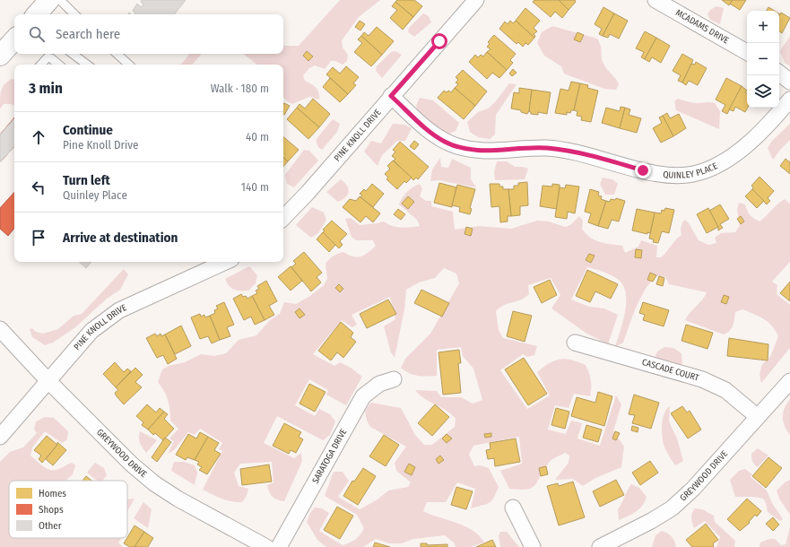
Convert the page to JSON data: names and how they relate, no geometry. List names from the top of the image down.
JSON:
{
  "streets": {
    "street": [
      "MCADAMS DRIVE",
      "PINE KNOLL DRIVE",
      "QUINLEY PLACE",
      "CASCADE COURT",
      "GREYWOOD DRIVE",
      "SARATOGA DRIVE"
    ]
  },
  "crossings": [
    ["PINE KNOLL DRIVE", "QUINLEY PLACE"],
    ["PINE KNOLL DRIVE", "GREYWOOD DRIVE"],
    ["CASCADE COURT", "GREYWOOD DRIVE"]
  ],
  "legend": ["Homes", "Shops", "Other"],
  "page": {
    "map_buttons": ["+", "−"],
    "search": "Search here",
    "heading": ["3 min", "Walk · 180 m"],
    "list": [
      ["Continue", "Pine Knoll Drive", "40 m"],
      ["Turn left", "Quinley Place", "140 m"],
      "Arrive at destination"
    ]
  }
}
